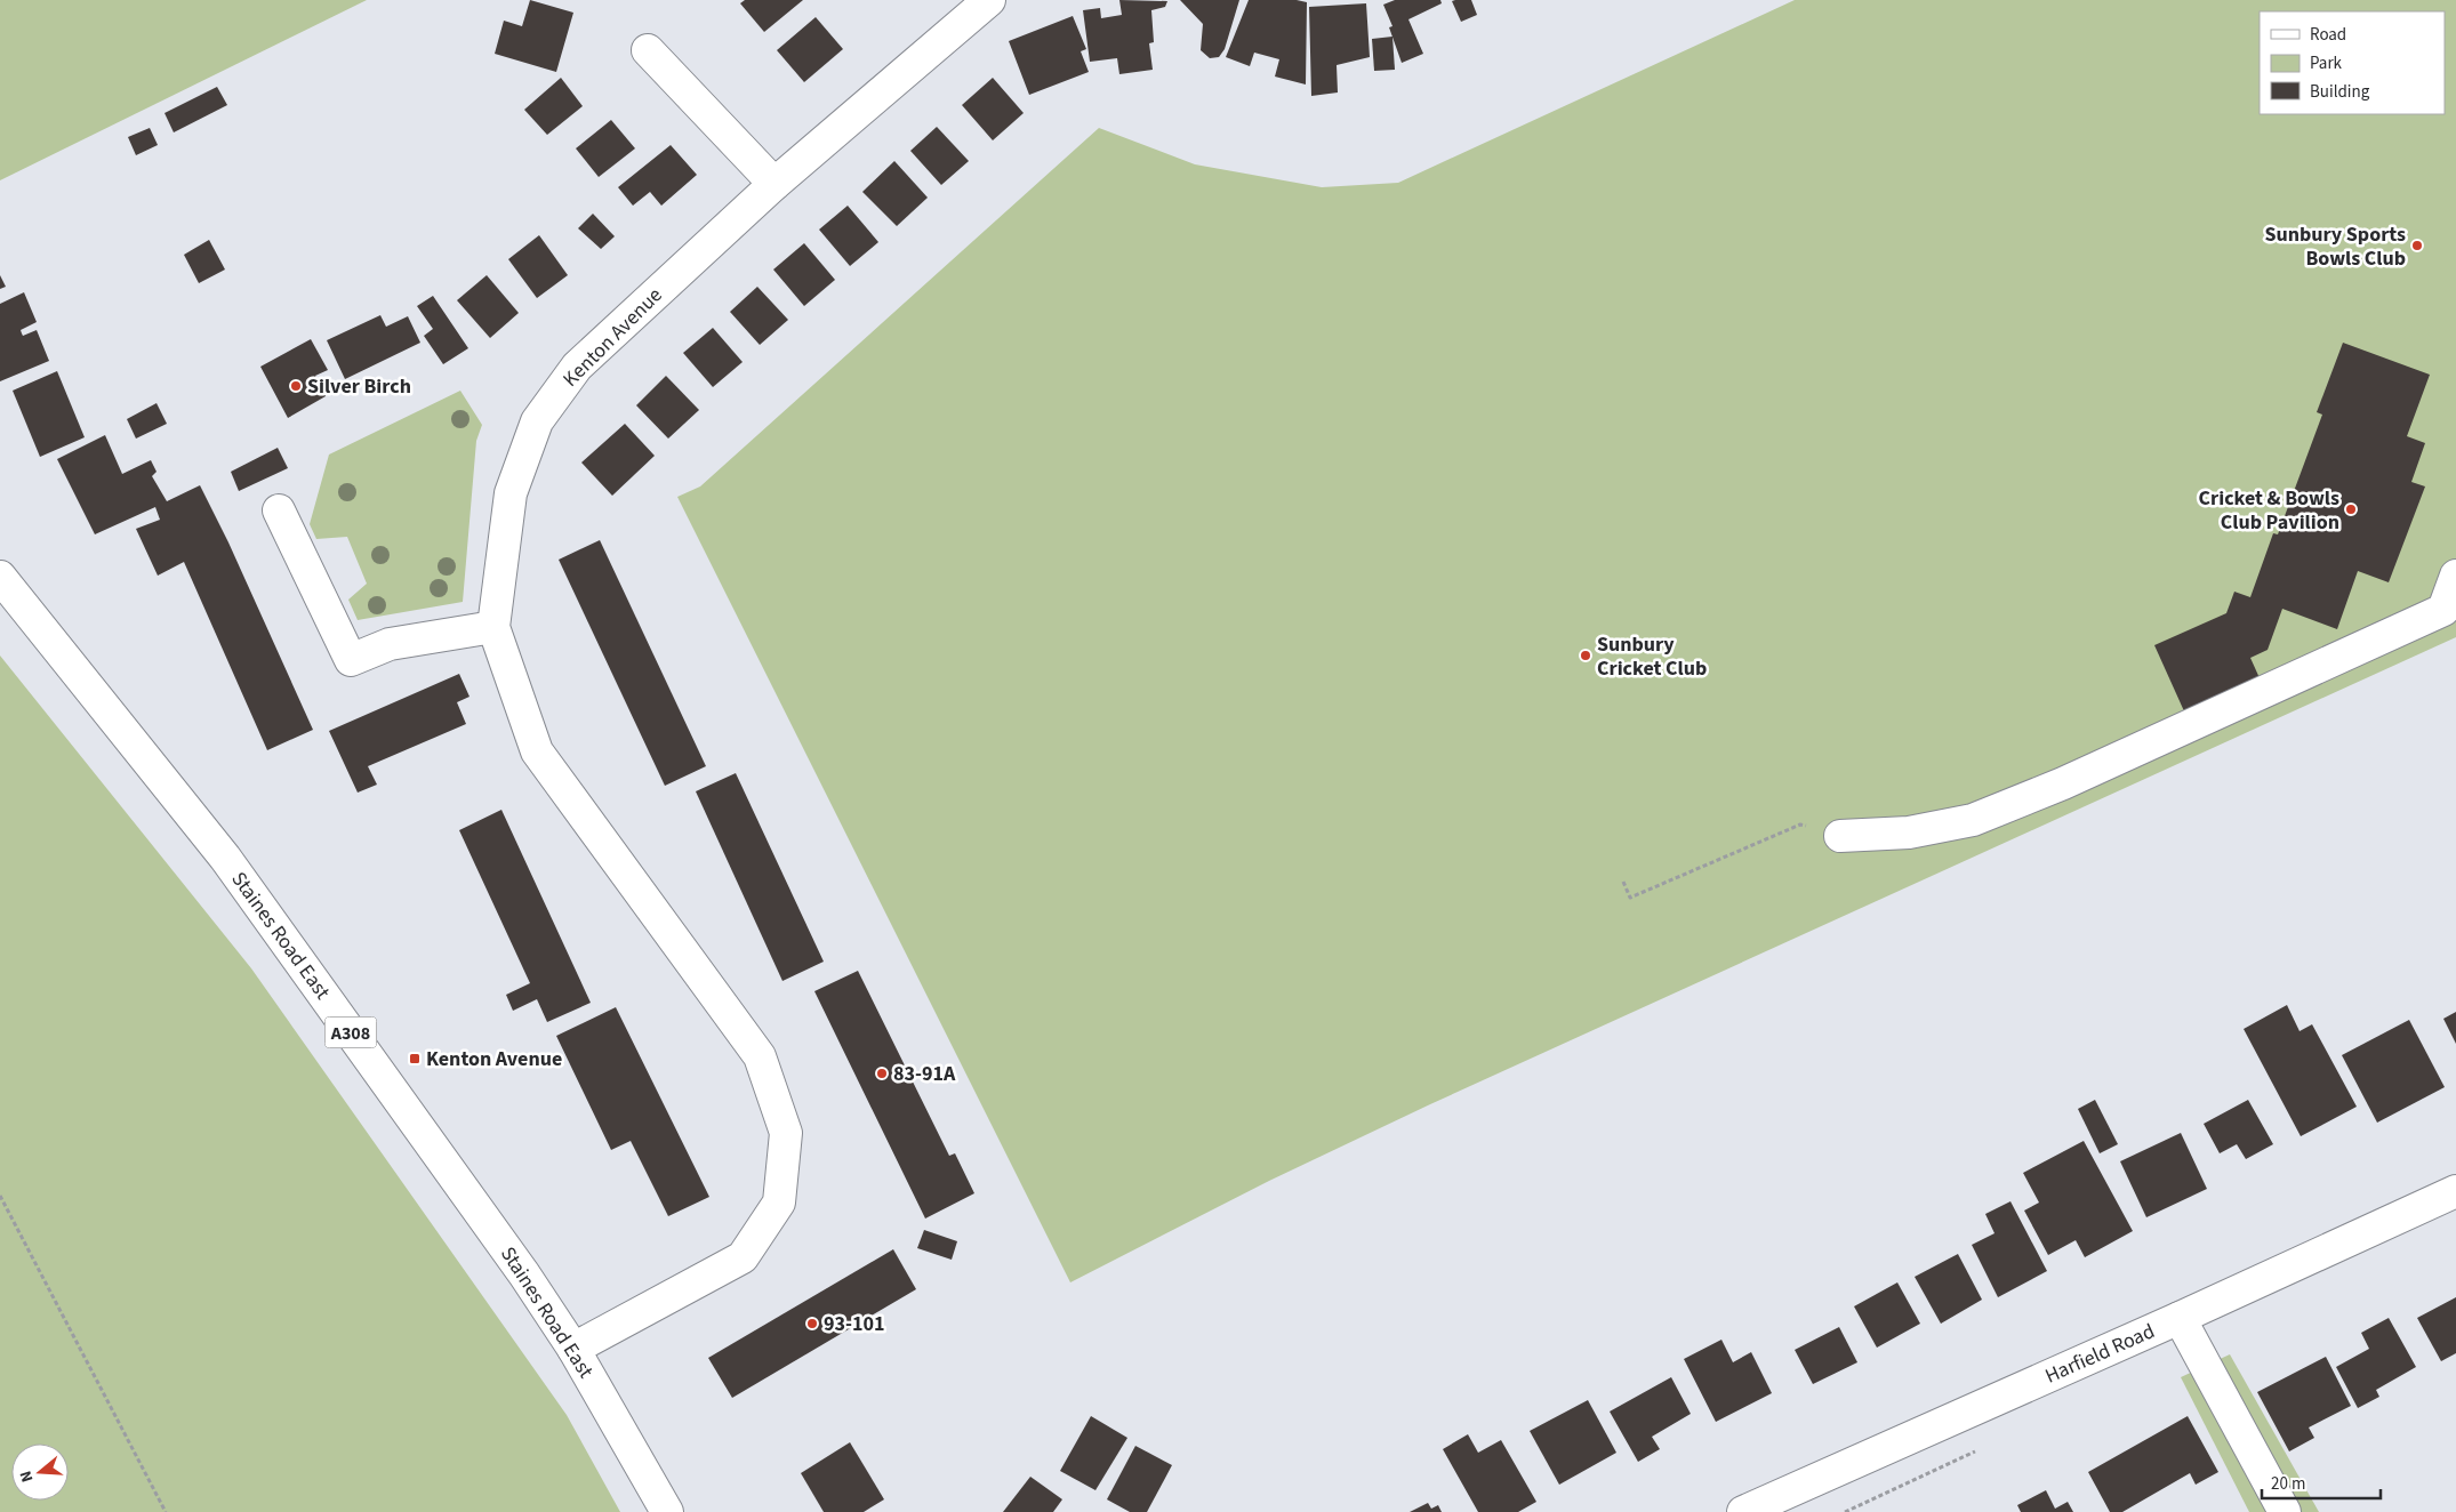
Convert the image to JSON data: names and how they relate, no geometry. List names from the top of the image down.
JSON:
{
  "streets": {
    "main road": [
      "Kenton Avenue",
      "Staines Road East",
      "A308",
      "Harfield Road"
    ]
  },
  "crossings": [
    ["Kenton Avenue", "Staines Road East"]
  ],
  "places": {
    "other": [
      "Sunbury Sports Bowls Club",
      "Silver Birch",
      "Cricket & Bowls Club Pavilion",
      "Sunbury Cricket Club",
      "83-91A",
      "93-101"
    ],
    "transit": ["Kenton Avenue"]
  },
  "legend": ["Road", "Park", "Building"],
  "scale_bar": "20 m",
  "north": "left"
}
